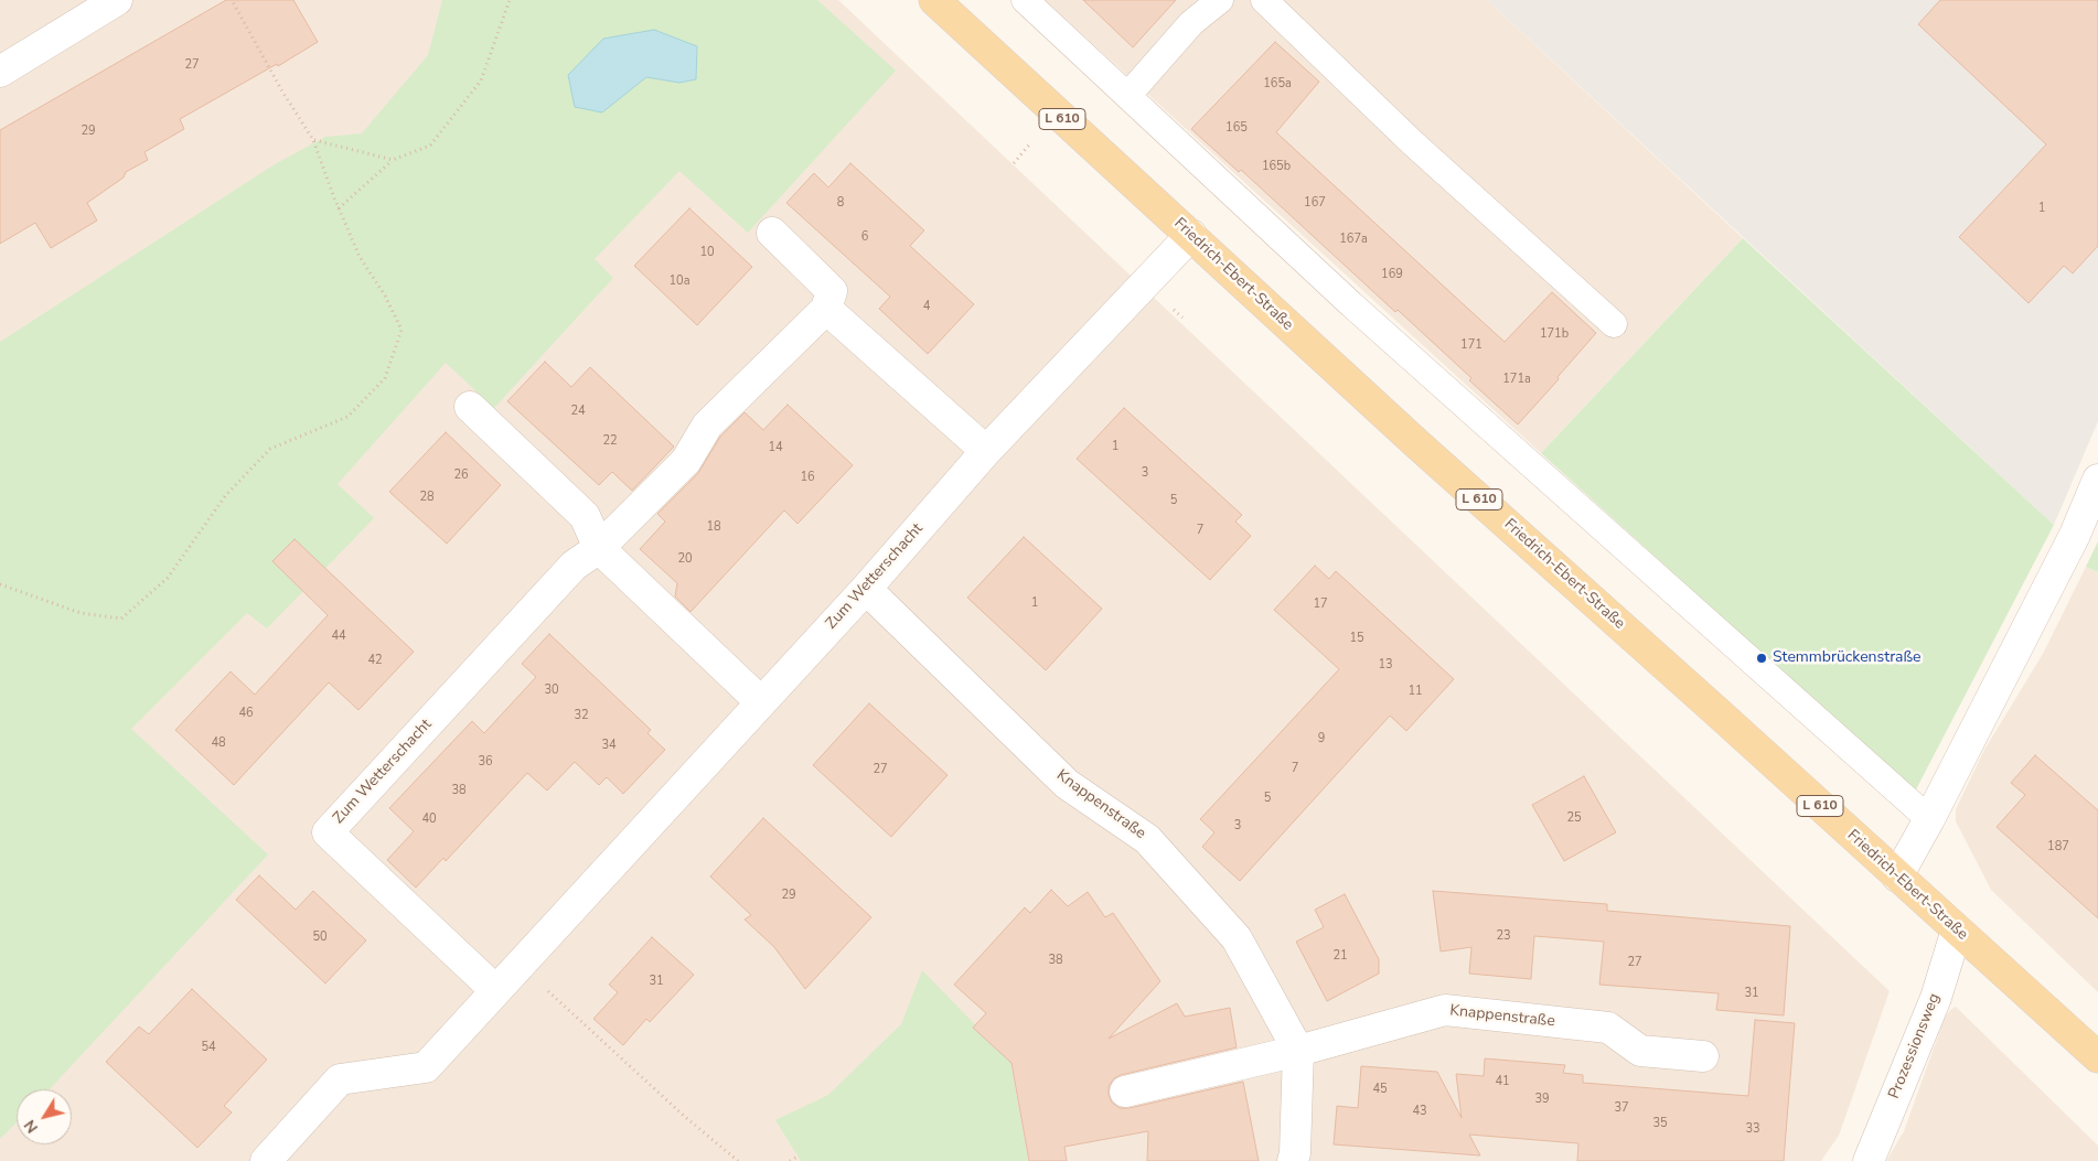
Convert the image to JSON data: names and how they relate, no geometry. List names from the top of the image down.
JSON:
{
  "streets": {
    "main road": ["L 610", "Friedrich-Ebert-Straße"],
    "street": ["Zum Wetterschacht", "Knappenstraße", "Prozessionsweg"]
  },
  "crossings": [
    ["Friedrich-Ebert-Straße", "Zum Wetterschacht"],
    ["Friedrich-Ebert-Straße", "Prozessionsweg"],
    ["Zum Wetterschacht", "Knappenstraße"]
  ],
  "places": ["Stemmbrückenstraße"],
  "house_numbers": [
    "27",
    "165a",
    "165",
    "29",
    "165b",
    "8",
    "167",
    "1",
    "6",
    "167a",
    "10",
    "169",
    "10a",
    "4",
    "171b",
    "171",
    "171a",
    "24",
    "22",
    "1",
    "14",
    "3",
    "26",
    "16",
    "28",
    "5",
    "18",
    "7",
    "20",
    "1",
    "17",
    "44",
    "15",
    "42",
    "13",
    "30",
    "11",
    "46",
    "32",
    "9",
    "48",
    "34",
    "36",
    "7",
    "27",
    "38",
    "5",
    "25",
    "40",
    "3",
    "187",
    "29",
    "23",
    "50",
    "21",
    "38",
    "27",
    "31",
    "31",
    "54",
    "41",
    "45",
    "39",
    "37",
    "43",
    "35",
    "33"
  ],
  "north": "bottom left"
}
